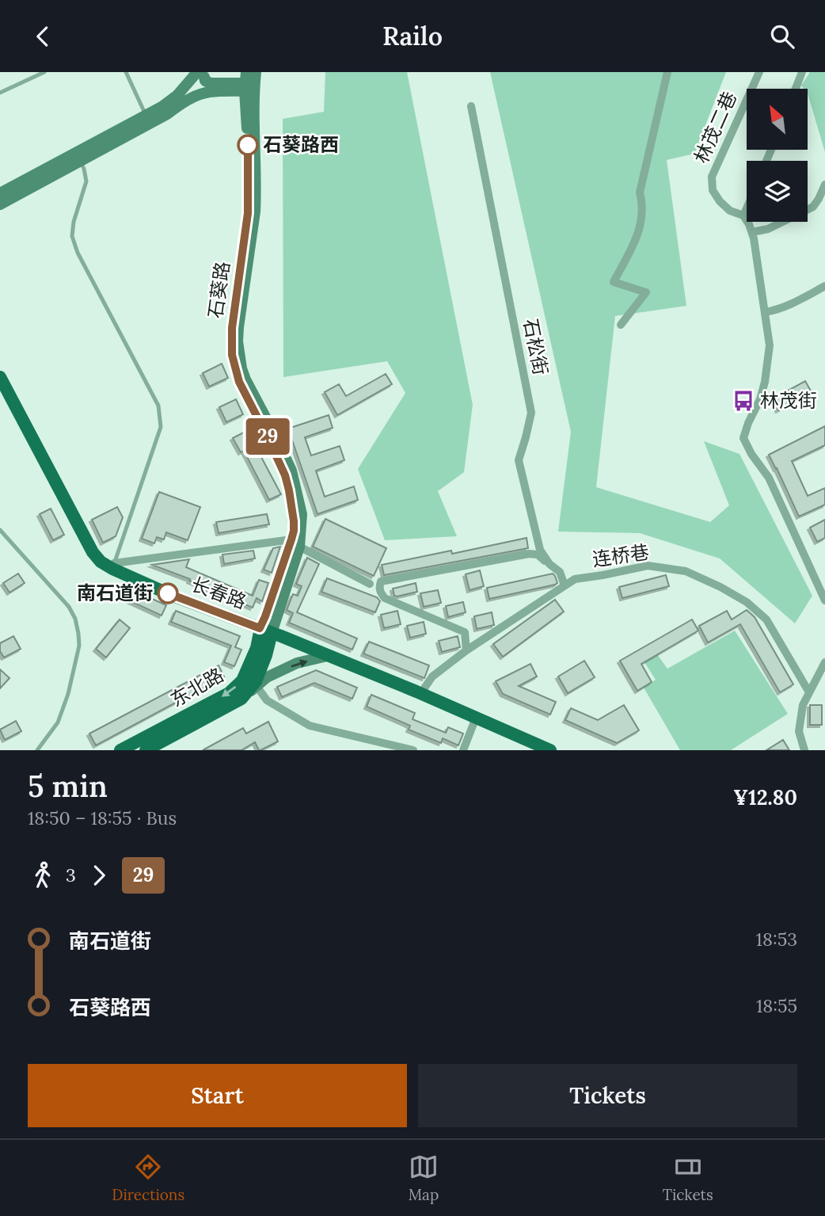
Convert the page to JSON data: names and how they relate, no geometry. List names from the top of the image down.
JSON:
{
  "streets": {
    "main road": ["石葵路", "长春路", "东北路"],
    "street": ["林茂二巷", "石松街", "连桥巷"]
  },
  "crossings": [
    ["石葵路", "长春路"],
    ["石葵路", "东北路"],
    ["石松街", "连桥巷"],
    ["连桥巷", "长春路"],
    ["长春路", "东北路"]
  ],
  "places": {
    "other": ["石葵路西", "南石道街"],
    "bus stop": ["林茂街"]
  },
  "lines": ["bus line 29"],
  "north": "top left",
  "page": {
    "header": "Railo",
    "on_map": "29",
    "heading": ["5 min", "18:50 – 18:55 · Bus", "¥12.80"],
    "legs": ["3", "29"],
    "list": [
      {
        "name": "南石道街",
        "value": "18:53"
      },
      {
        "name": "石葵路西",
        "value": "18:55"
      }
    ],
    "buttons": ["Start", "Tickets"],
    "tabs": ["Directions", "Map", "Tickets"]
  }
}
